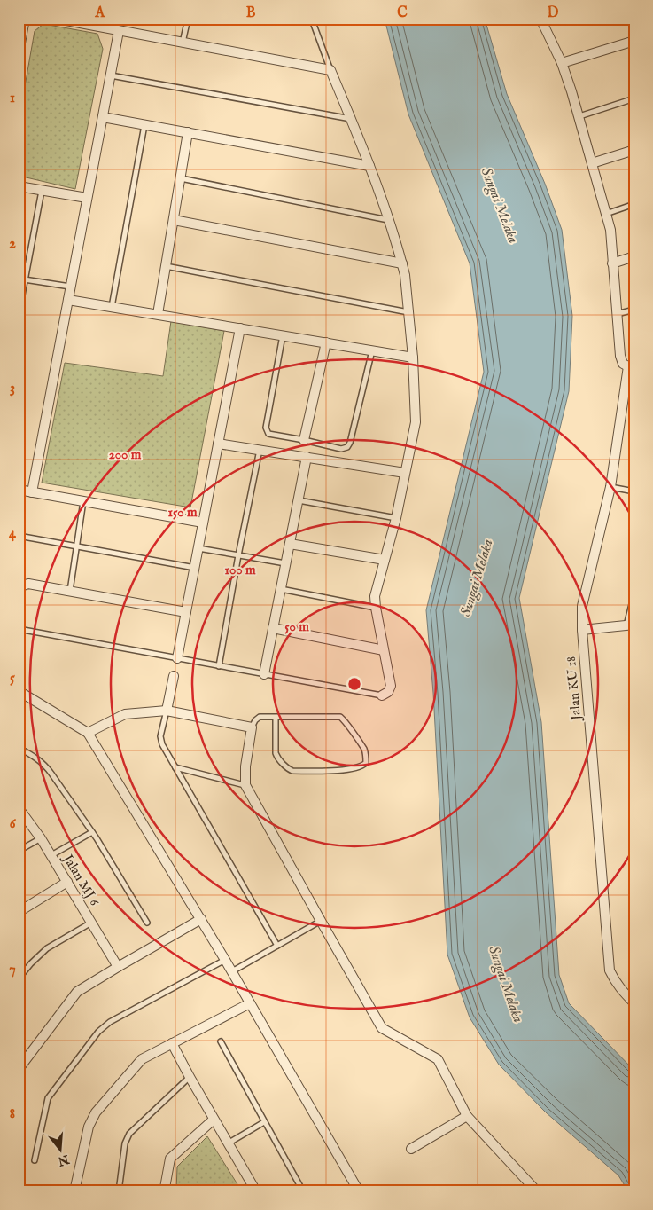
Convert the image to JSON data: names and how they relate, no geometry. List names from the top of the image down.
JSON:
{
  "streets": {
    "street": ["Jalan KU 18", "Jalan MJ 6"]
  },
  "water": ["Sungai Melaka"],
  "north": "bottom",
  "grid": {
    "columns": [
      "A",
      "B",
      "C",
      "D"
    ],
    "rows": [
      "1",
      "2",
      "3",
      "4",
      "5",
      "6",
      "7",
      "8"
    ]
  },
  "rings": [
    "200 m",
    "150 m",
    "100 m",
    "50 m"
  ]
}
